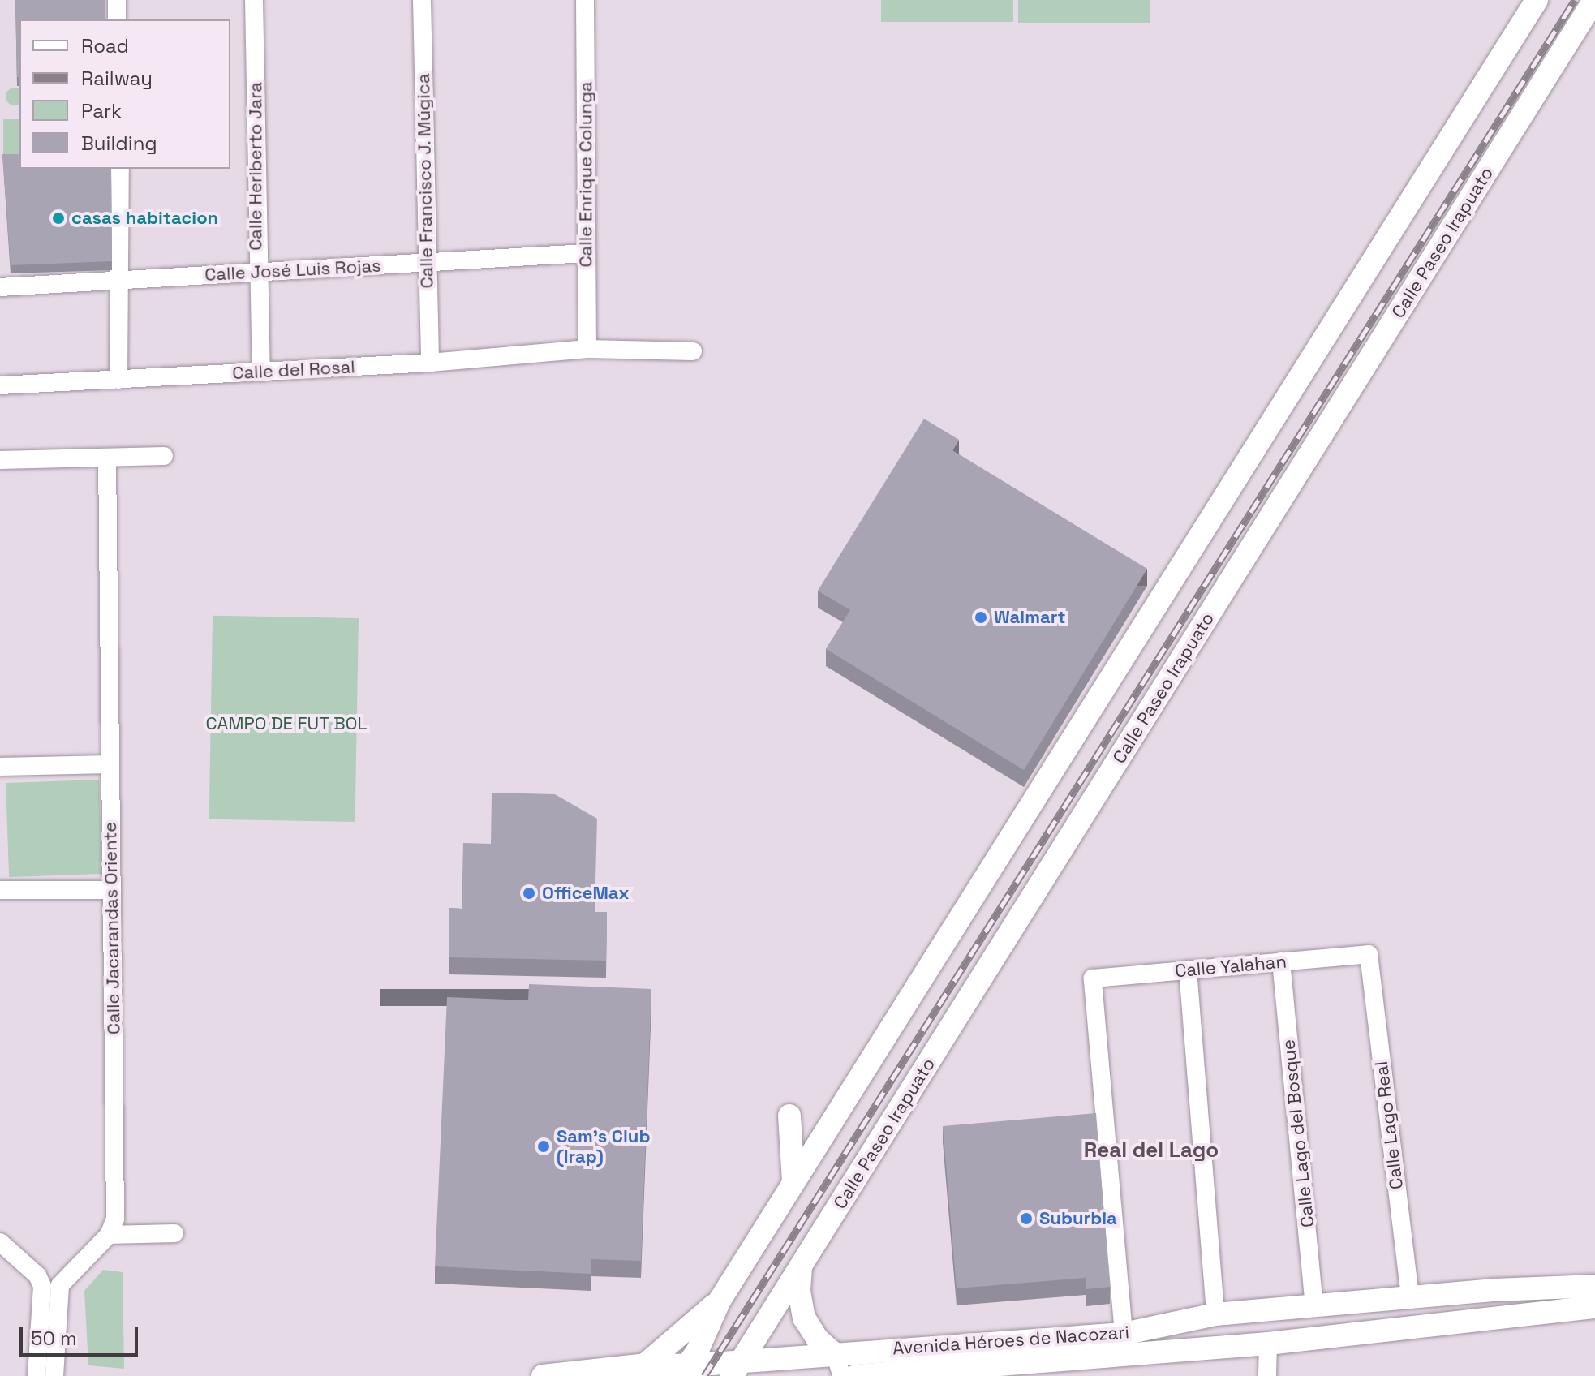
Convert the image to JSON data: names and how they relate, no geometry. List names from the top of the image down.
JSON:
{
  "streets": {
    "main road": ["Calle Paseo Irapuato", "Avenida Héroes de Nacozari"],
    "street": [
      "Calle Heriberto Jara",
      "Calle Enrique Colunga",
      "Calle Francisco J. Múgica",
      "Calle José Luis Rojas",
      "Calle del Rosal",
      "Calle Jacarandas Oriente",
      "Calle Yalahan",
      "Calle Lago Real",
      "Calle Lago del Bosque"
    ]
  },
  "crossings": [
    ["Calle Heriberto Jara", "Calle José Luis Rojas"],
    ["Calle Heriberto Jara", "Calle del Rosal"],
    ["Calle Enrique Colunga", "Calle José Luis Rojas"],
    ["Calle Enrique Colunga", "Calle del Rosal"],
    ["Calle Francisco J. Múgica", "Calle José Luis Rojas"],
    ["Calle Francisco J. Múgica", "Calle del Rosal"],
    ["Calle Paseo Irapuato", "Avenida Héroes de Nacozari"],
    ["Calle Yalahan", "Calle Lago Real"],
    ["Calle Yalahan", "Calle Lago del Bosque"],
    ["Calle Yalahan", "Avenida Héroes de Nacozari"],
    ["Calle Lago Real", "Avenida Héroes de Nacozari"],
    ["Calle Lago del Bosque", "Avenida Héroes de Nacozari"]
  ],
  "districts": ["Real del Lago"],
  "parks": ["CAMPO DE FUT BOL"],
  "places": [
    "casas habitacion",
    "Walmart",
    "OfficeMax",
    "Sam's Club (Irap)",
    "Suburbia"
  ],
  "legend": [
    "Road",
    "Railway",
    "Park",
    "Building"
  ],
  "scale_bar": "50 m"
}
